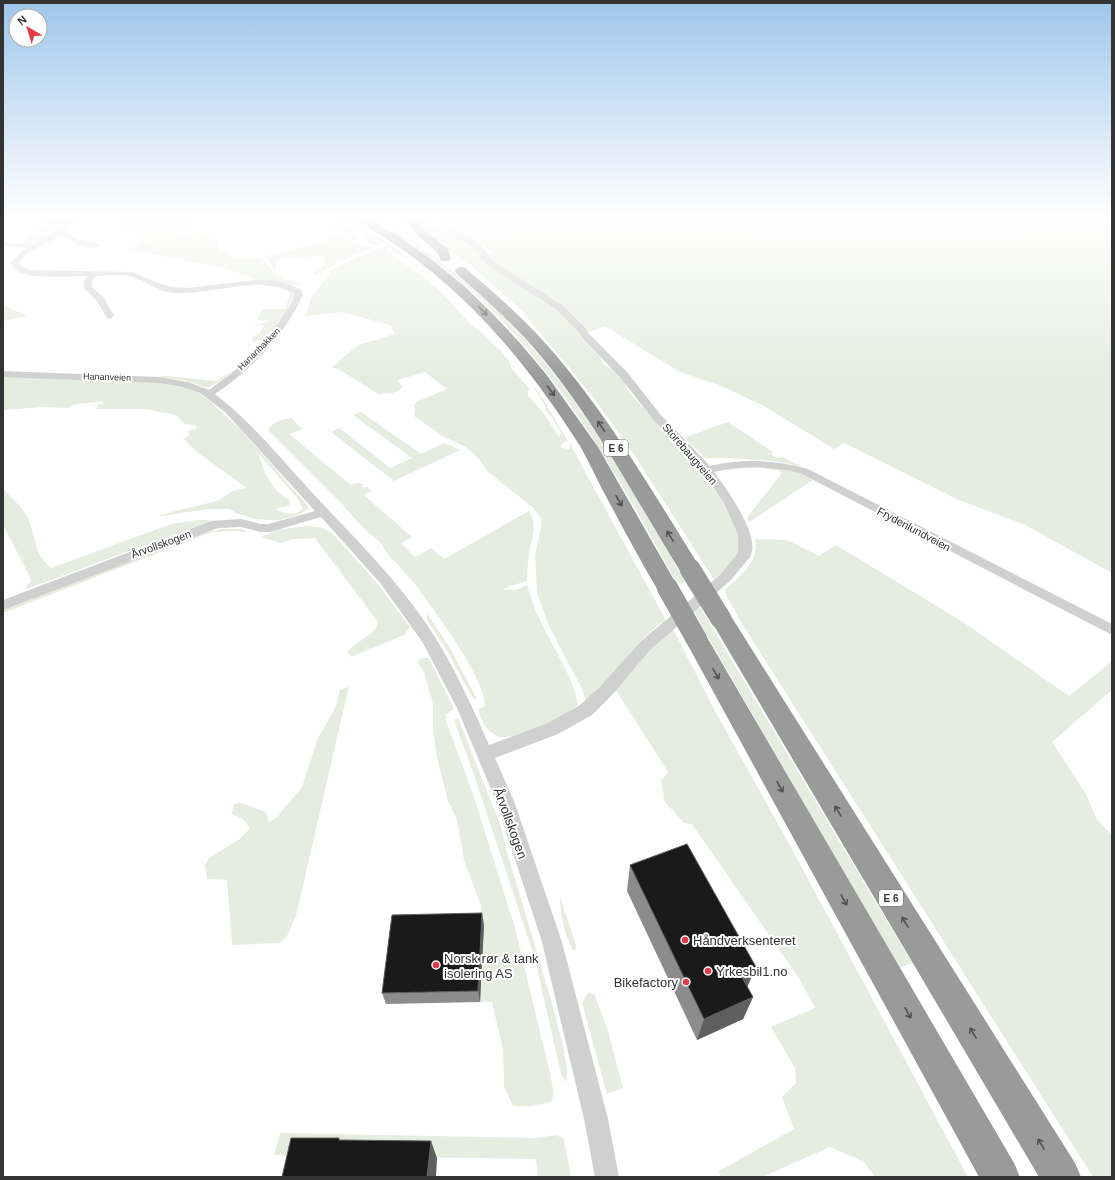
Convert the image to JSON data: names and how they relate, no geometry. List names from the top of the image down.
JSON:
{
  "streets": {
    "highway": ["E 6"],
    "street": [
      "Hananbakken",
      "Hananveien",
      "Storebaugveien",
      "Frydenlundveien",
      "Årvollskogen"
    ]
  },
  "crossings": [
    ["Hananbakken", "Hananveien"],
    ["Hananbakken", "Årvollskogen"],
    ["Hananveien", "Årvollskogen"],
    ["Storebaugveien", "Frydenlundveien"],
    ["Storebaugveien", "Årvollskogen"]
  ],
  "places": [
    "Håndverksenteret",
    "Norsk rør & tank isolering AS",
    "Yrkesbil1.no",
    "Bikefactory"
  ],
  "north": "top left"
}
